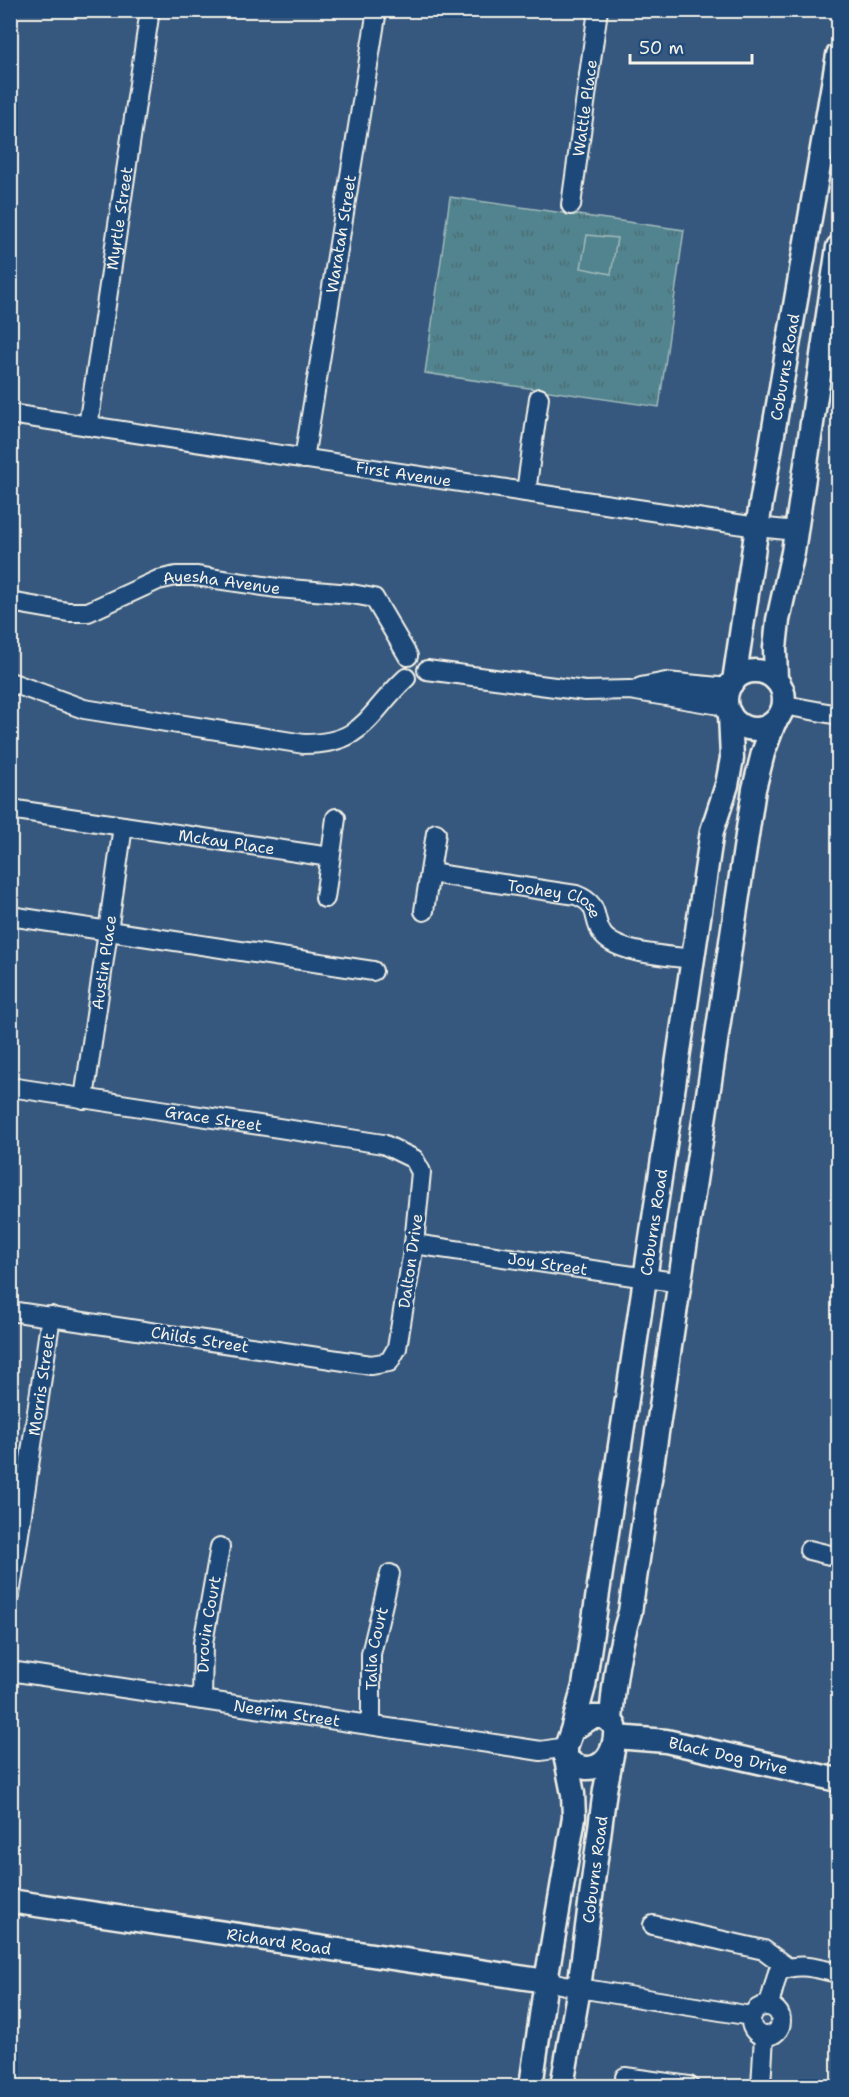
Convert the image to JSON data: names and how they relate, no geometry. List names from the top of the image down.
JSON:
{
  "streets": {
    "street": [
      "Wattle Place",
      "Myrtle Street",
      "Waratah Street",
      "Coburns Road",
      "First Avenue",
      "Ayesha Avenue",
      "Mckay Place",
      "Toohey Close",
      "Austin Place",
      "Grace Street",
      "Dalton Drive",
      "Joy Street",
      "Childs Street",
      "Morris Street",
      "Drouin Court",
      "Talia Court",
      "Neerim Street",
      "Black Dog Drive",
      "Richard Road"
    ]
  },
  "crossings": [
    ["Myrtle Street", "First Avenue"],
    ["Waratah Street", "First Avenue"],
    ["Coburns Road", "First Avenue"],
    ["Coburns Road", "Ayesha Avenue"],
    ["Coburns Road", "Toohey Close"],
    ["Coburns Road", "Joy Street"],
    ["Coburns Road", "Neerim Street"],
    ["Coburns Road", "Black Dog Drive"],
    ["Coburns Road", "Richard Road"],
    ["Mckay Place", "Austin Place"],
    ["Austin Place", "Grace Street"],
    ["Grace Street", "Dalton Drive"],
    ["Dalton Drive", "Joy Street"],
    ["Dalton Drive", "Childs Street"],
    ["Childs Street", "Morris Street"],
    ["Drouin Court", "Neerim Street"],
    ["Talia Court", "Neerim Street"],
    ["Neerim Street", "Black Dog Drive"]
  ],
  "scale_bar": "50 m"
}
